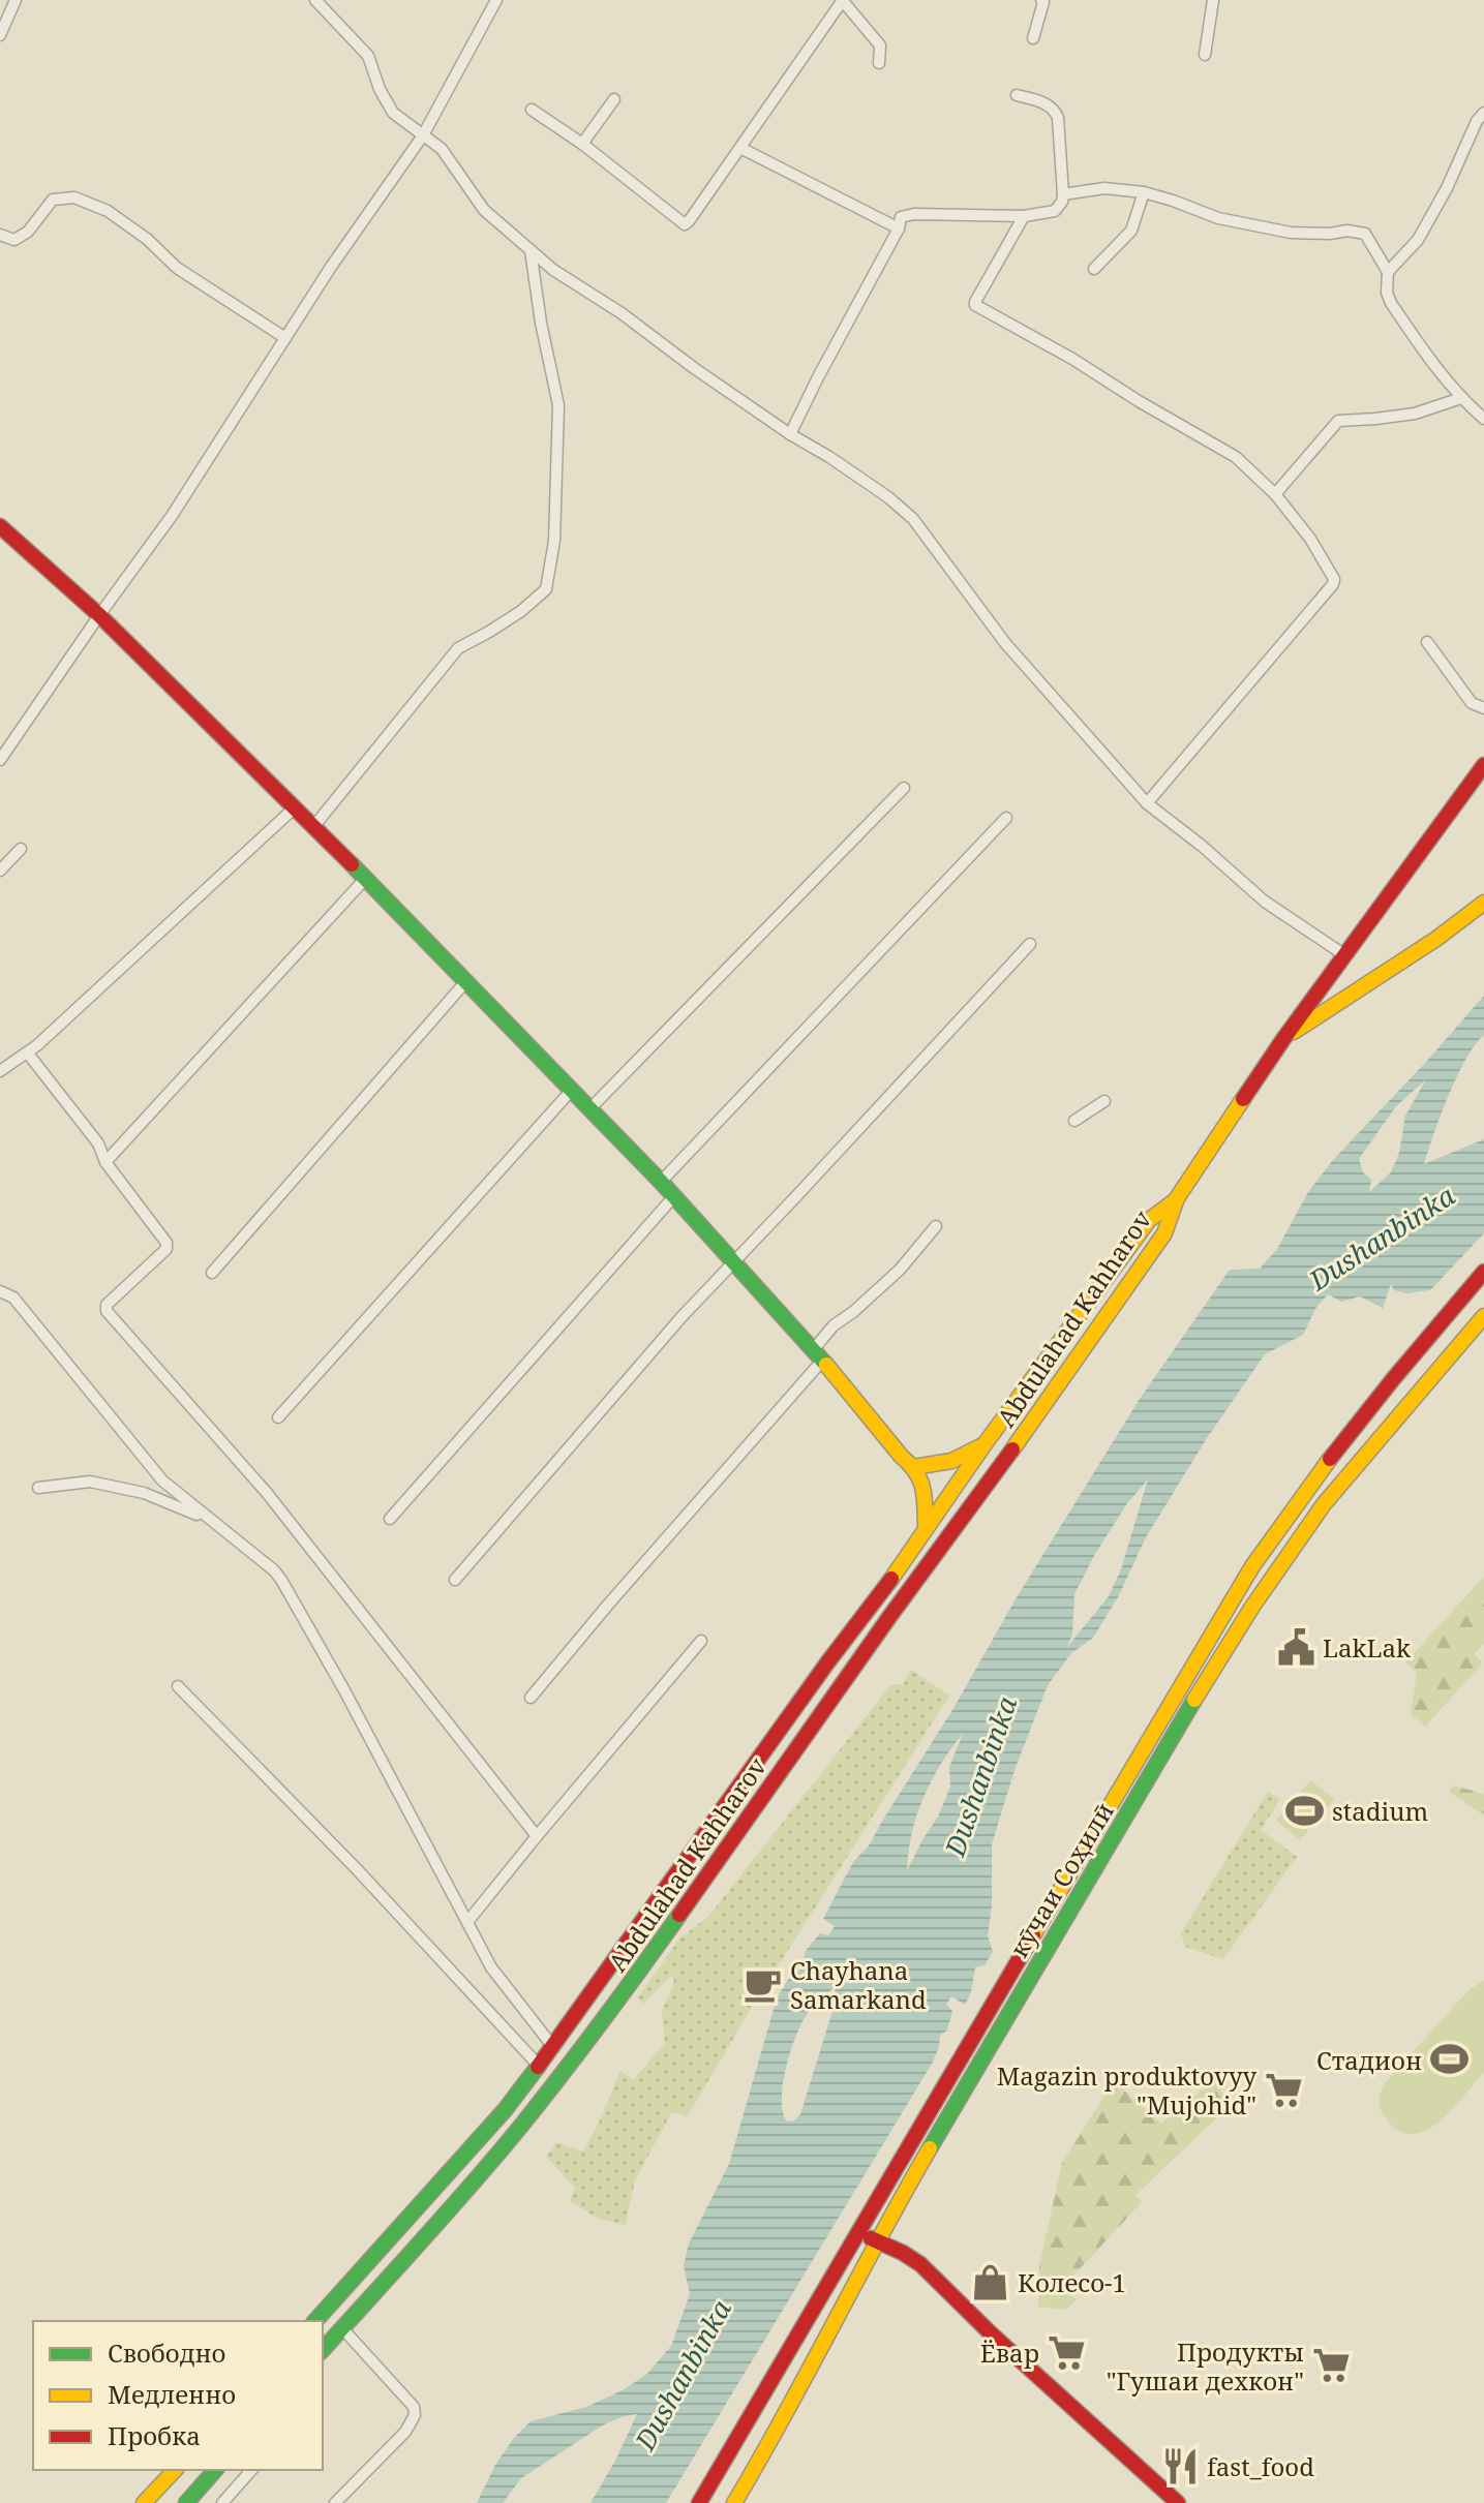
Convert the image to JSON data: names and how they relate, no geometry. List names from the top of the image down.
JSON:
{
  "streets": {
    "main road": ["Abdulahad Kahharov", "кӯчаи Соҳилӣ"]
  },
  "water": ["Dushanbinka"],
  "places": {
    "public building": ["LakLak"],
    "sports": ["stadium", "Стадион"],
    "cafe": ["Chayhana Samarkand"],
    "supermarket": ["Magazin produktovyy \"Mujohid\"", "Ёвар", "Продукты \"Гушаи дехкон\""],
    "shop": ["Колесо-1"],
    "restaurant": ["fast_food"]
  },
  "legend": ["Свободно", "Медленно", "Пробка"]
}
